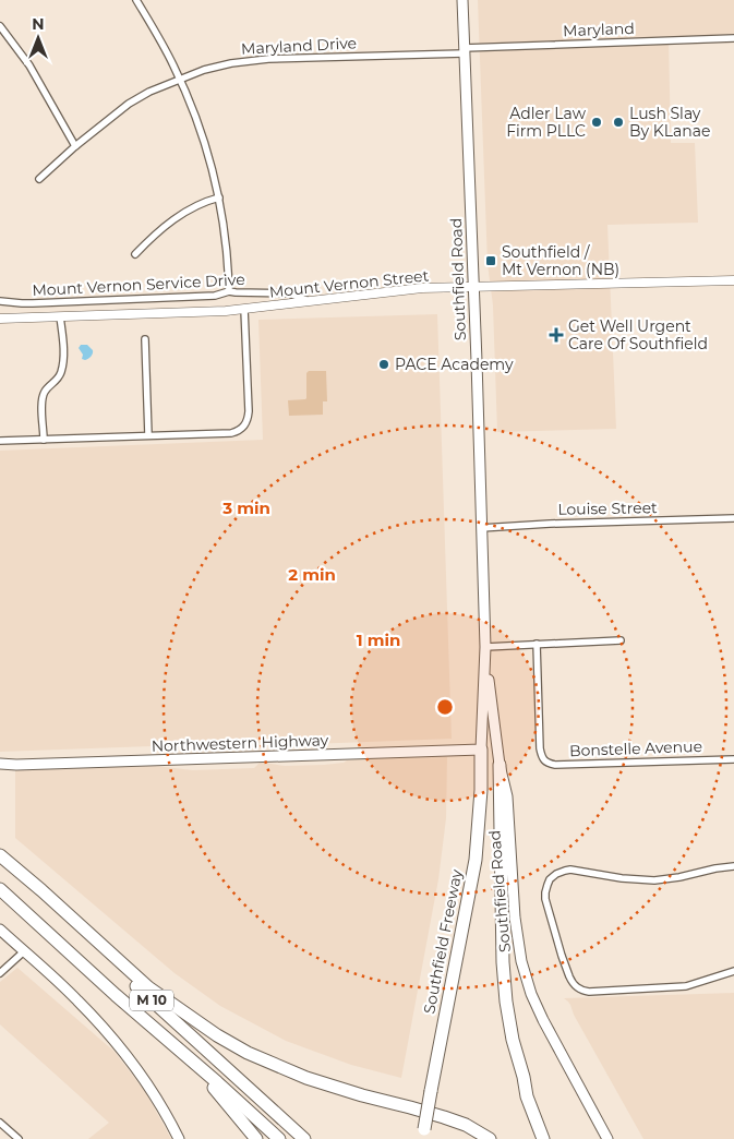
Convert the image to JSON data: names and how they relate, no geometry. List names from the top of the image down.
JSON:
{
  "streets": {
    "highway": ["Southfield Freeway", "M 10"],
    "main road": ["Southfield Road", "Northwestern Highway"],
    "street": [
      "Maryland",
      "Maryland Drive",
      "Mount Vernon Street",
      "Mount Vernon Service Drive",
      "Louise Street",
      "Bonstelle Avenue"
    ]
  },
  "crossings": [
    ["Maryland", "Maryland Drive"],
    ["Maryland", "Southfield Road"],
    ["Maryland Drive", "Southfield Road"],
    ["Southfield Road", "Mount Vernon Street"],
    ["Southfield Road", "Louise Street"],
    ["Southfield Road", "Northwestern Highway"],
    ["Southfield Road", "Southfield Freeway"],
    ["Mount Vernon Street", "Mount Vernon Service Drive"],
    ["Northwestern Highway", "Southfield Freeway"]
  ],
  "places": {
    "other": ["Adler Law Firm PLLC", "Lush Slay By KLanae", "PACE Academy"],
    "transit": ["Southfield / Mt Vernon (NB)"],
    "health": ["Get Well Urgent Care Of Southfield"]
  },
  "north": "top",
  "rings": ["3 min", "2 min", "1 min"]
}
